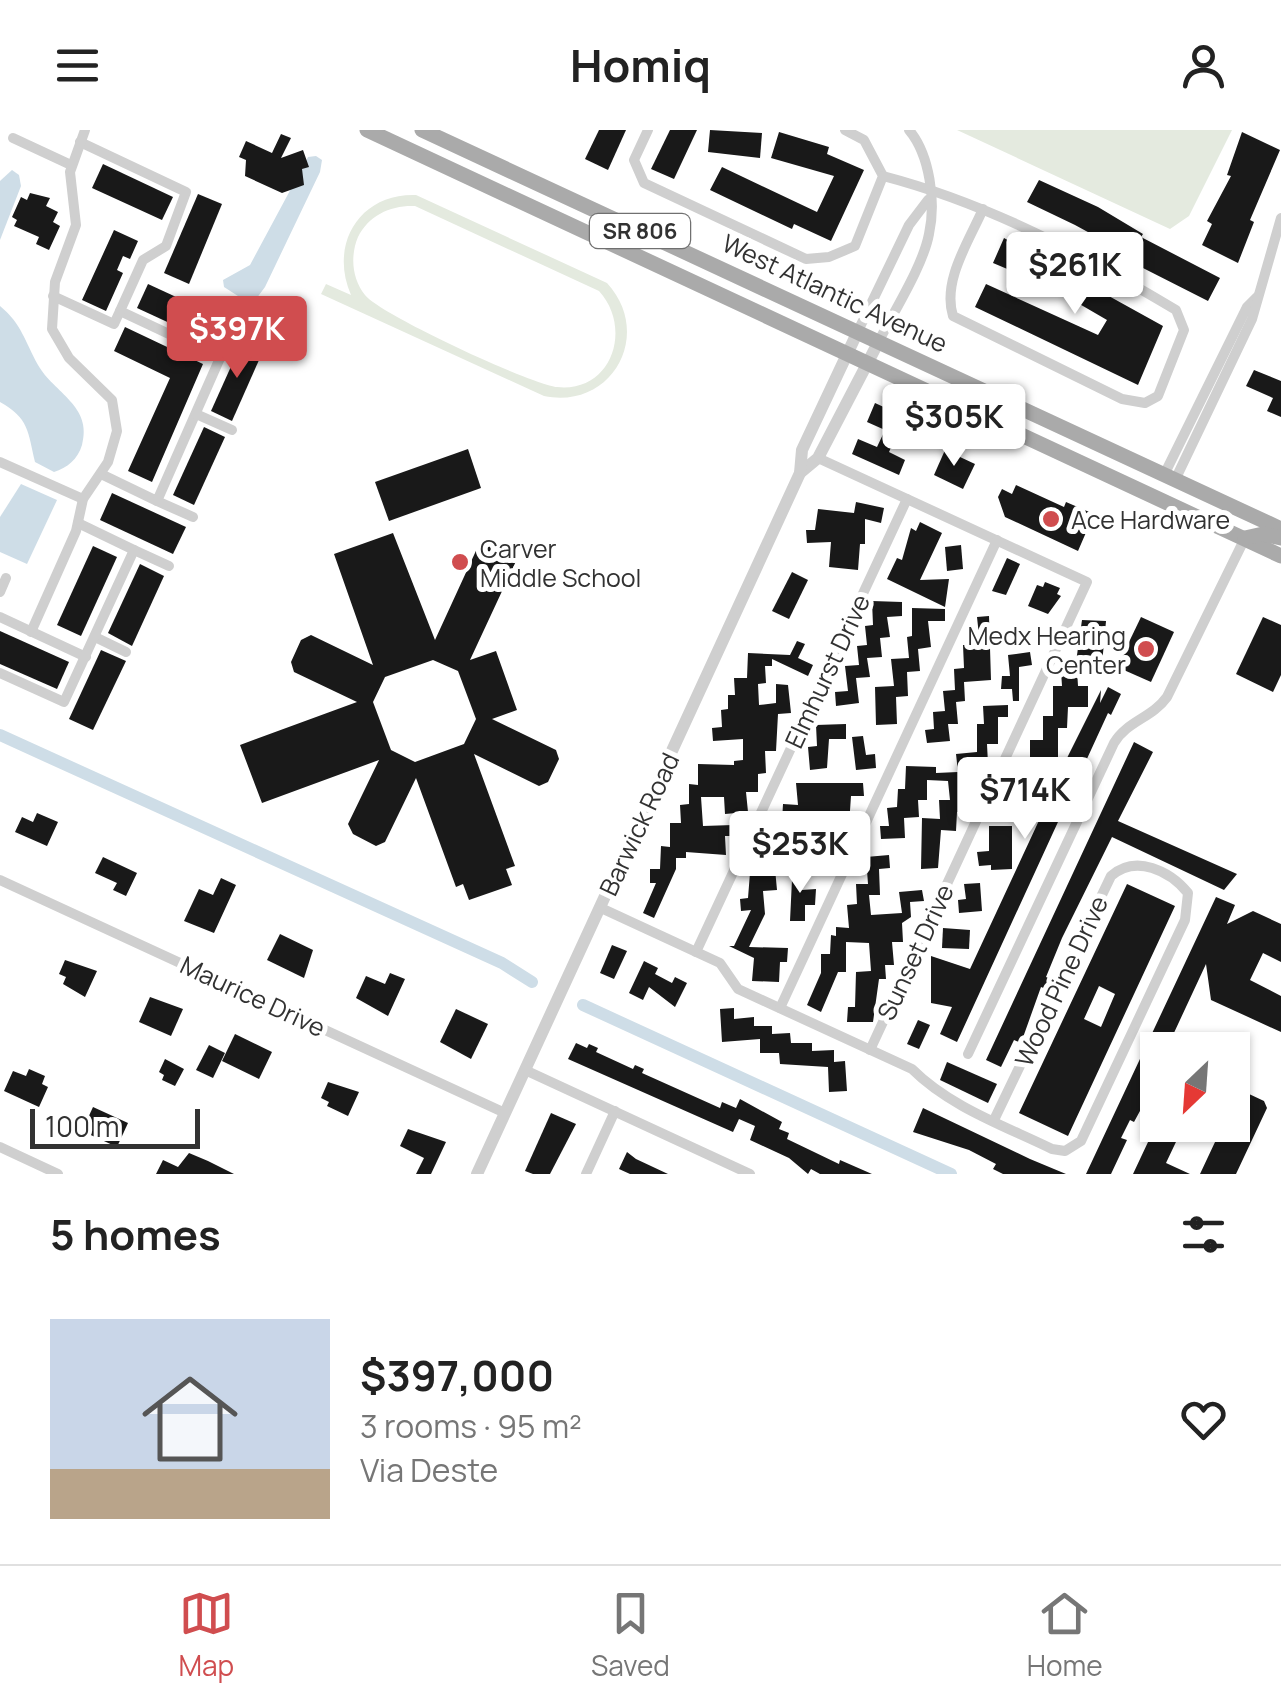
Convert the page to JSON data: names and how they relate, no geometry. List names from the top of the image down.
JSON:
{
  "streets": {
    "main road": ["SR 806", "West Atlantic Avenue"],
    "street": [
      "Elmhurst Drive",
      "Barwick Road",
      "Sunset Drive",
      "Wood Pine Drive",
      "Maurice Drive"
    ]
  },
  "crossings": [
    ["West Atlantic Avenue", "Barwick Road"],
    ["Elmhurst Drive", "Wood Pine Drive"],
    ["Barwick Road", "Wood Pine Drive"],
    ["Barwick Road", "Maurice Drive"],
    ["Sunset Drive", "Wood Pine Drive"]
  ],
  "places": ["Ace Hardware", "Carver Middle School", "Medx Hearing Center"],
  "scale_bar": "100 m",
  "north": "bottom left",
  "page": {
    "header": "Homiq",
    "price": [
      "$261K",
      "$397K",
      "$305K",
      "$714K",
      "$253K"
    ],
    "scale": "100 m",
    "heading": "5 homes",
    "list": [
      {
        "name": "$397,000",
        "note": "3 rooms · 95 m² · Via Deste"
      }
    ],
    "tabs": ["Map", "Saved", "Home"]
  }
}
